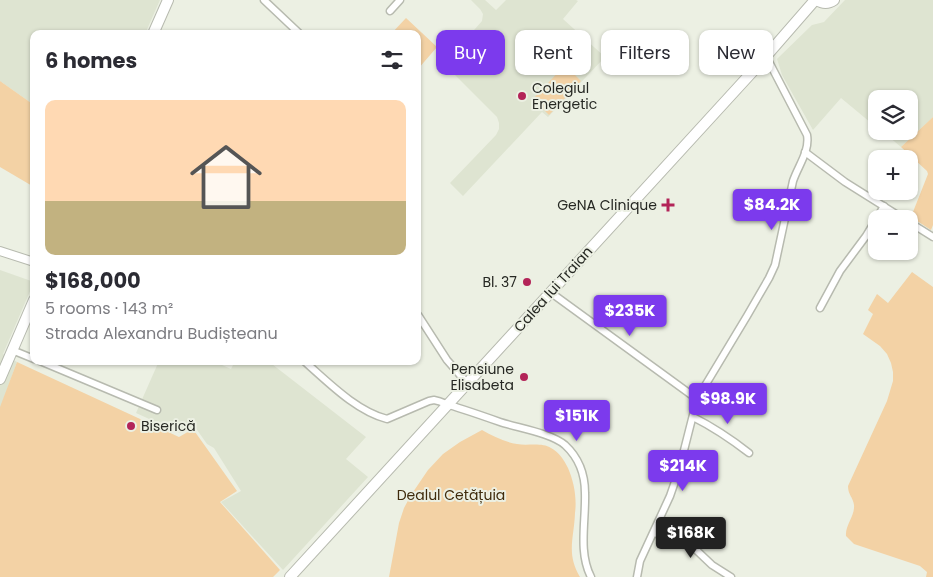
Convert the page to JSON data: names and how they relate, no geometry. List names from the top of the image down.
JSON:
{
  "streets": {
    "main road": ["Calea lui Traian"]
  },
  "parks": ["Dealul Cetățuia"],
  "places": {
    "other": [
      "Colegiul Energetic",
      "Bl. 37",
      "Pensiune Elisabeta",
      "Biserică"
    ],
    "health": ["GeNA Clinique"]
  },
  "page": {
    "chip": [
      "Buy",
      "Rent",
      "Filters",
      "New"
    ],
    "heading": "6 homes",
    "map_buttons": ["+", "−"],
    "list": [
      {
        "name": "$168,000",
        "note": "5 rooms · 143 m² · Strada Alexandru Budișteanu"
      }
    ],
    "price": [
      "$84.2K",
      "$235K",
      "$98.9K",
      "$151K",
      "$214K",
      "$168K"
    ]
  }
}
